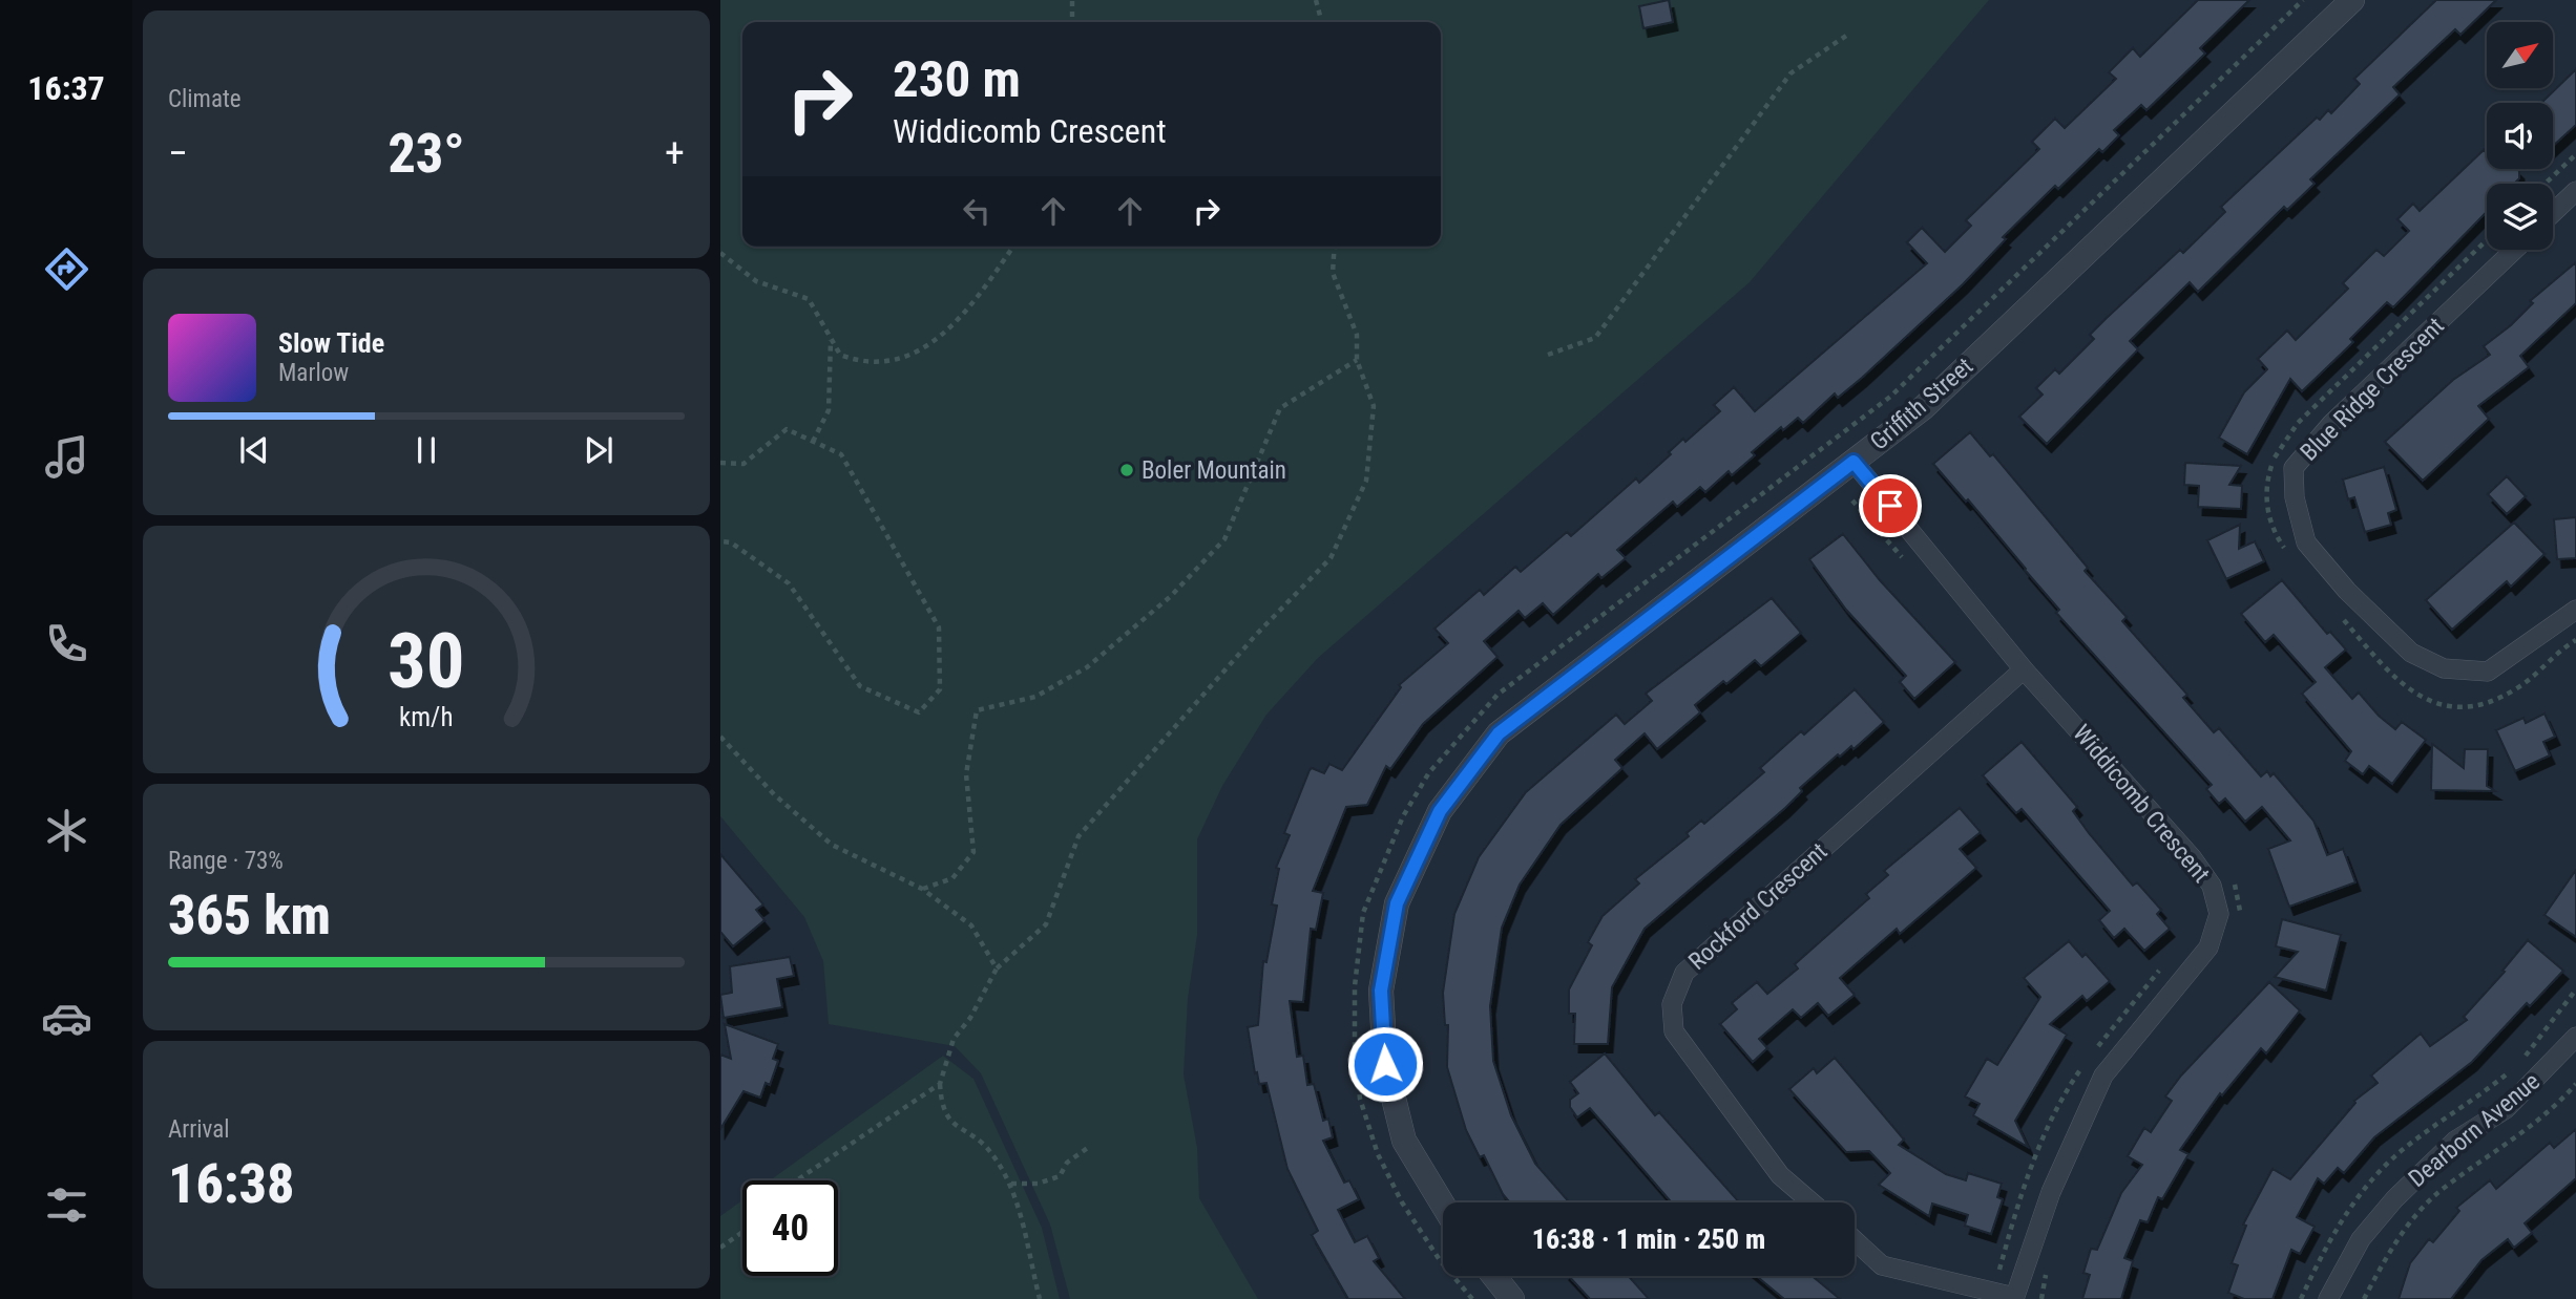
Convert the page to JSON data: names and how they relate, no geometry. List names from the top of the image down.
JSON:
{
  "streets": {
    "street": [
      "Blue Ridge Crescent",
      "Griffith Street",
      "Widdicomb Crescent",
      "Rockford Crescent",
      "Dearborn Avenue"
    ]
  },
  "crossings": [
    ["Griffith Street", "Widdicomb Crescent"],
    ["Widdicomb Crescent", "Rockford Crescent"]
  ],
  "places": ["Boler Mountain"],
  "north": "top right",
  "page": {
    "tabs": "16:37",
    "tile": [
      "Climate",
      ["Range · 73%", "365 km"],
      ["Arrival", "16:38"]
    ],
    "turn": ["230 m", "Widdicomb Crescent"],
    "heat": ["−", "23°", "+"],
    "song": ["Slow Tide", "Marlow"],
    "limit": "40",
    "trip": "16:38 · 1 min · 250 m",
    "gauge": ["30", "km/h"]
  }
}
